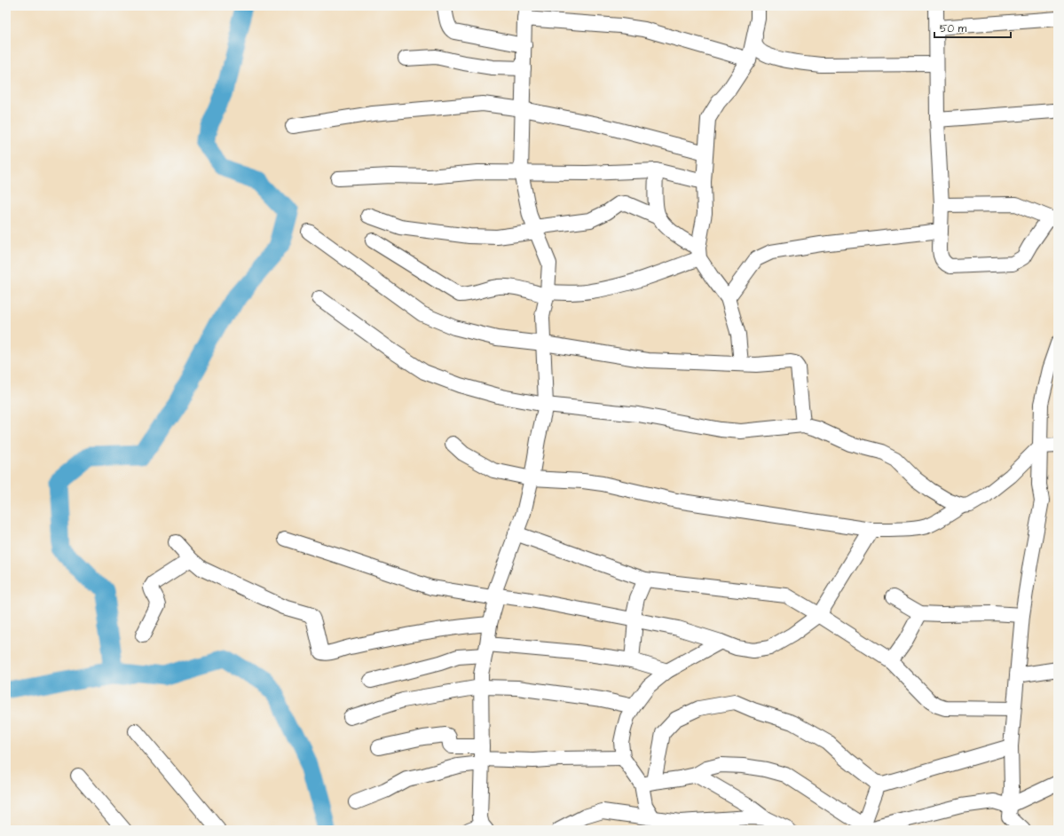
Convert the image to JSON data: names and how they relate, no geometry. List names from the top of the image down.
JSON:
{
  "scale_bar": "50 m"
}
